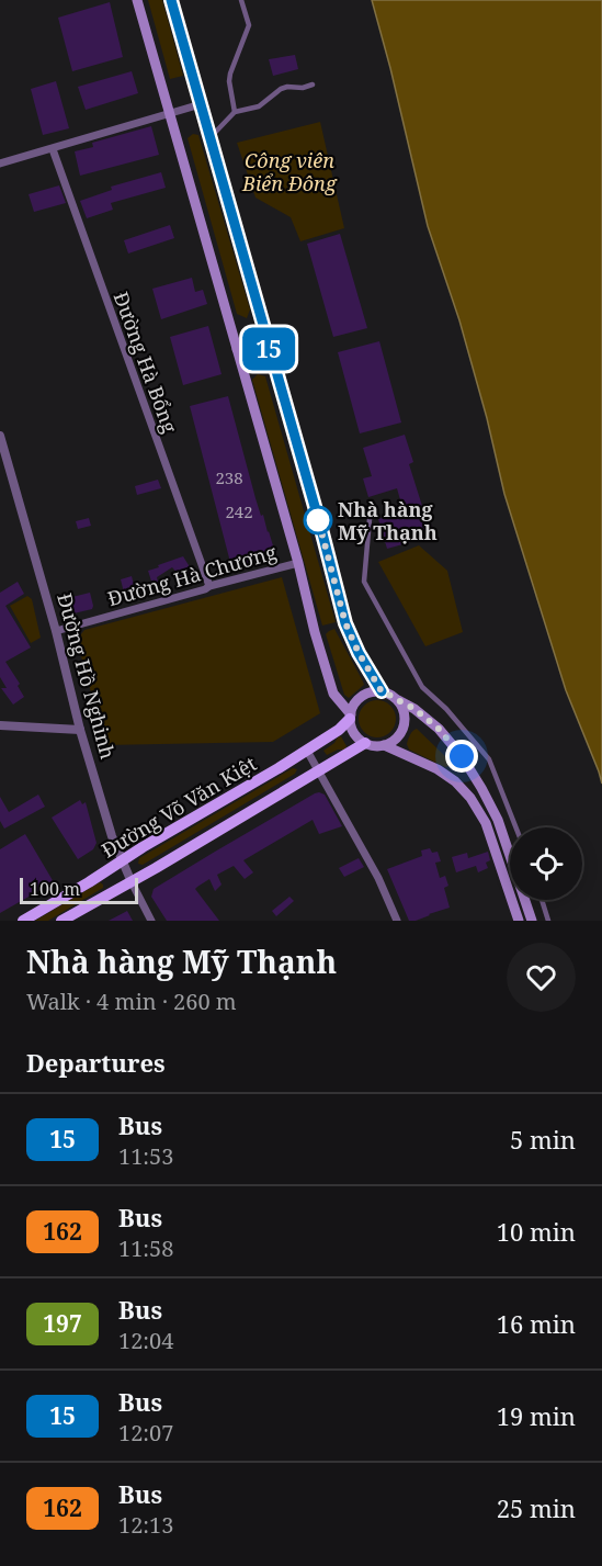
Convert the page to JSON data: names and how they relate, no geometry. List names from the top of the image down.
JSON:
{
  "streets": {
    "main road": ["Đường Võ Văn Kiệt"],
    "street": ["Đường Hà Bổng", "Đường Hà Chương", "Đường Hồ Nghinh"]
  },
  "crossings": [
    ["Đường Hà Bổng", "Đường Hà Chương"],
    ["Đường Hà Chương", "Đường Hồ Nghinh"],
    ["Đường Hồ Nghinh", "Đường Võ Văn Kiệt"]
  ],
  "parks": ["Công viên Biển Đông"],
  "places": ["Nhà hàng Mỹ Thạnh"],
  "lines": ["bus line 15"],
  "house_numbers": ["238", "242"],
  "scale_bar": "100 m",
  "page": {
    "on_map": "15",
    "scale": "100 m",
    "heading": [
      ["Nhà hàng Mỹ Thạnh", "Walk · 4 min · 260 m"],
      "Departures"
    ],
    "list": [
      {
        "mark": "15",
        "name": "Bus",
        "note": "11:53",
        "value": "5 min"
      },
      {
        "mark": "162",
        "name": "Bus",
        "note": "11:58",
        "value": "10 min"
      },
      {
        "mark": "197",
        "name": "Bus",
        "note": "12:04",
        "value": "16 min"
      },
      {
        "mark": "15",
        "name": "Bus",
        "note": "12:07",
        "value": "19 min"
      },
      {
        "mark": "162",
        "name": "Bus",
        "note": "12:13",
        "value": "25 min"
      }
    ]
  }
}
